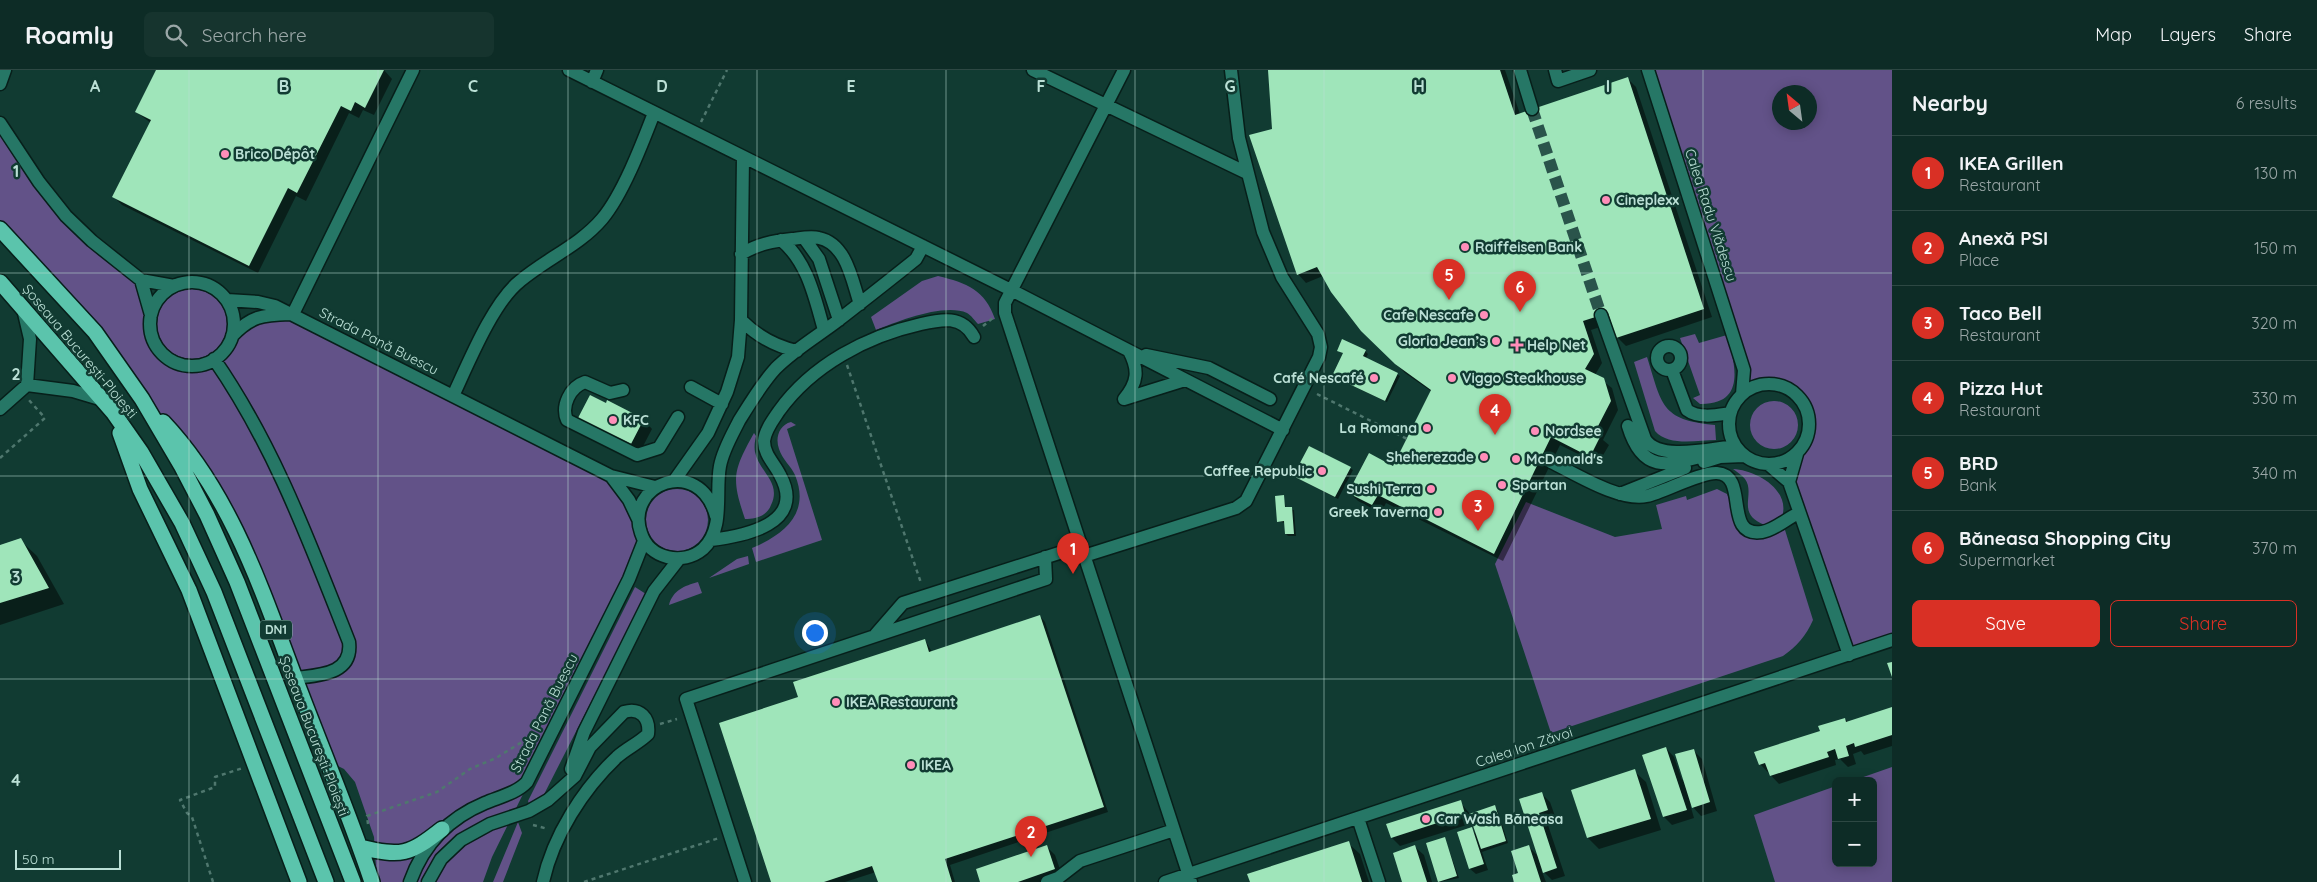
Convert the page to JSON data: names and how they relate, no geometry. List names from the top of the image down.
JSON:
{
  "streets": {
    "highway": ["Șoseaua București-Ploiești", "DN1"],
    "street": ["Calea Radu Vlădescu", "Strada Pană Buescu", "Calea Ion Zăvoi"]
  },
  "crossings": [
    ["Șoseaua București-Ploiești", "DN1"]
  ],
  "places": {
    "other": [
      "Brico Dépôt",
      "Cineplexx",
      "Raiffeisen Bank",
      "Cafe Nescafe",
      "Gloria Jean’s",
      "Café Nescafé",
      "Viggo Steakhouse",
      "KFC",
      "La Romana",
      "Nordsee",
      "Sheherezade",
      "McDonald's",
      "Caffee Republic",
      "Spartan",
      "Sushi Terra",
      "Greek Taverna",
      "IKEA Restaurant",
      "IKEA",
      "Car Wash Băneasa"
    ],
    "health": ["Help Net"]
  },
  "scale_bar": "50 m",
  "north": "top left",
  "page": {
    "header": "Roamly",
    "search": "Search here",
    "nav": ["Map", "Layers", "Share"],
    "heading": ["Nearby", "6 results"],
    "list": [
      {
        "mark": "1",
        "name": "IKEA Grillen",
        "note": "Restaurant",
        "value": "130 m"
      },
      {
        "mark": "2",
        "name": "Anexă PSI",
        "note": "Place",
        "value": "150 m"
      },
      {
        "mark": "3",
        "name": "Taco Bell",
        "note": "Restaurant",
        "value": "320 m"
      },
      {
        "mark": "4",
        "name": "Pizza Hut",
        "note": "Restaurant",
        "value": "330 m"
      },
      {
        "mark": "5",
        "name": "BRD",
        "note": "Bank",
        "value": "340 m"
      },
      {
        "mark": "6",
        "name": "Băneasa Shopping City",
        "note": "Supermarket",
        "value": "370 m"
      }
    ],
    "pins": [
      "5",
      "6",
      "4",
      "3",
      "1",
      "2"
    ],
    "buttons": ["Save", "Share"],
    "map_buttons": ["+", "−"],
    "scale": "50 m"
  },
  "grid": {
    "columns": [
      "A",
      "B",
      "C",
      "D",
      "E",
      "F",
      "G",
      "H",
      "I"
    ],
    "rows": [
      "1",
      "2",
      "3",
      "4"
    ]
  }
}
